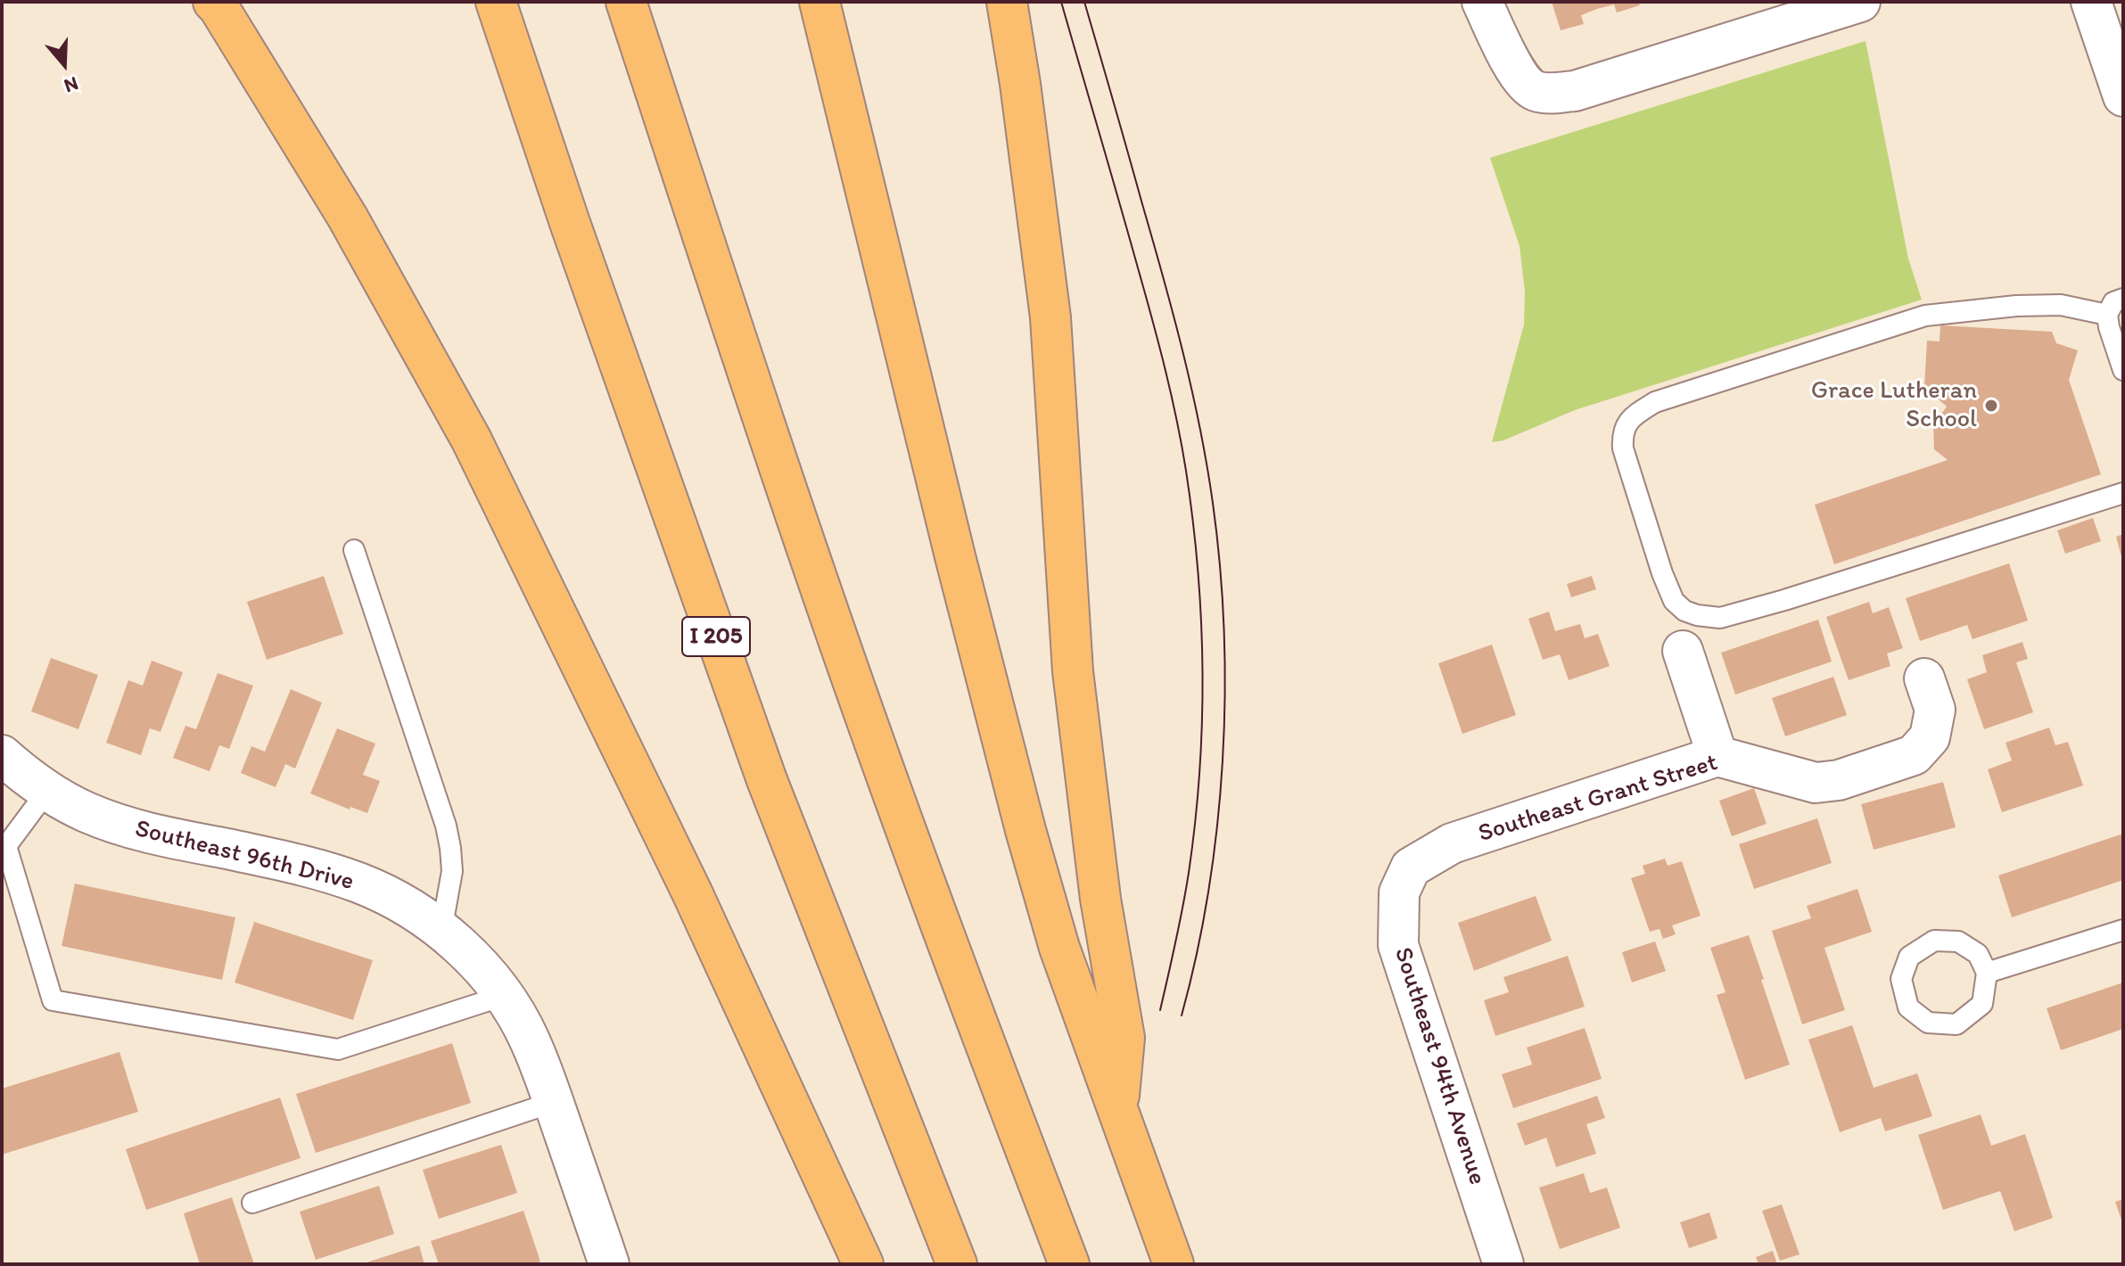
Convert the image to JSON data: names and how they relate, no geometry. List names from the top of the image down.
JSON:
{
  "streets": {
    "highway": ["I 205"],
    "street": ["Southeast Grant Street", "Southeast 96th Drive", "Southeast 94th Avenue"]
  },
  "crossings": [
    ["Southeast Grant Street", "Southeast 94th Avenue"]
  ],
  "places": ["Grace Lutheran School"],
  "north": "bottom"
}
